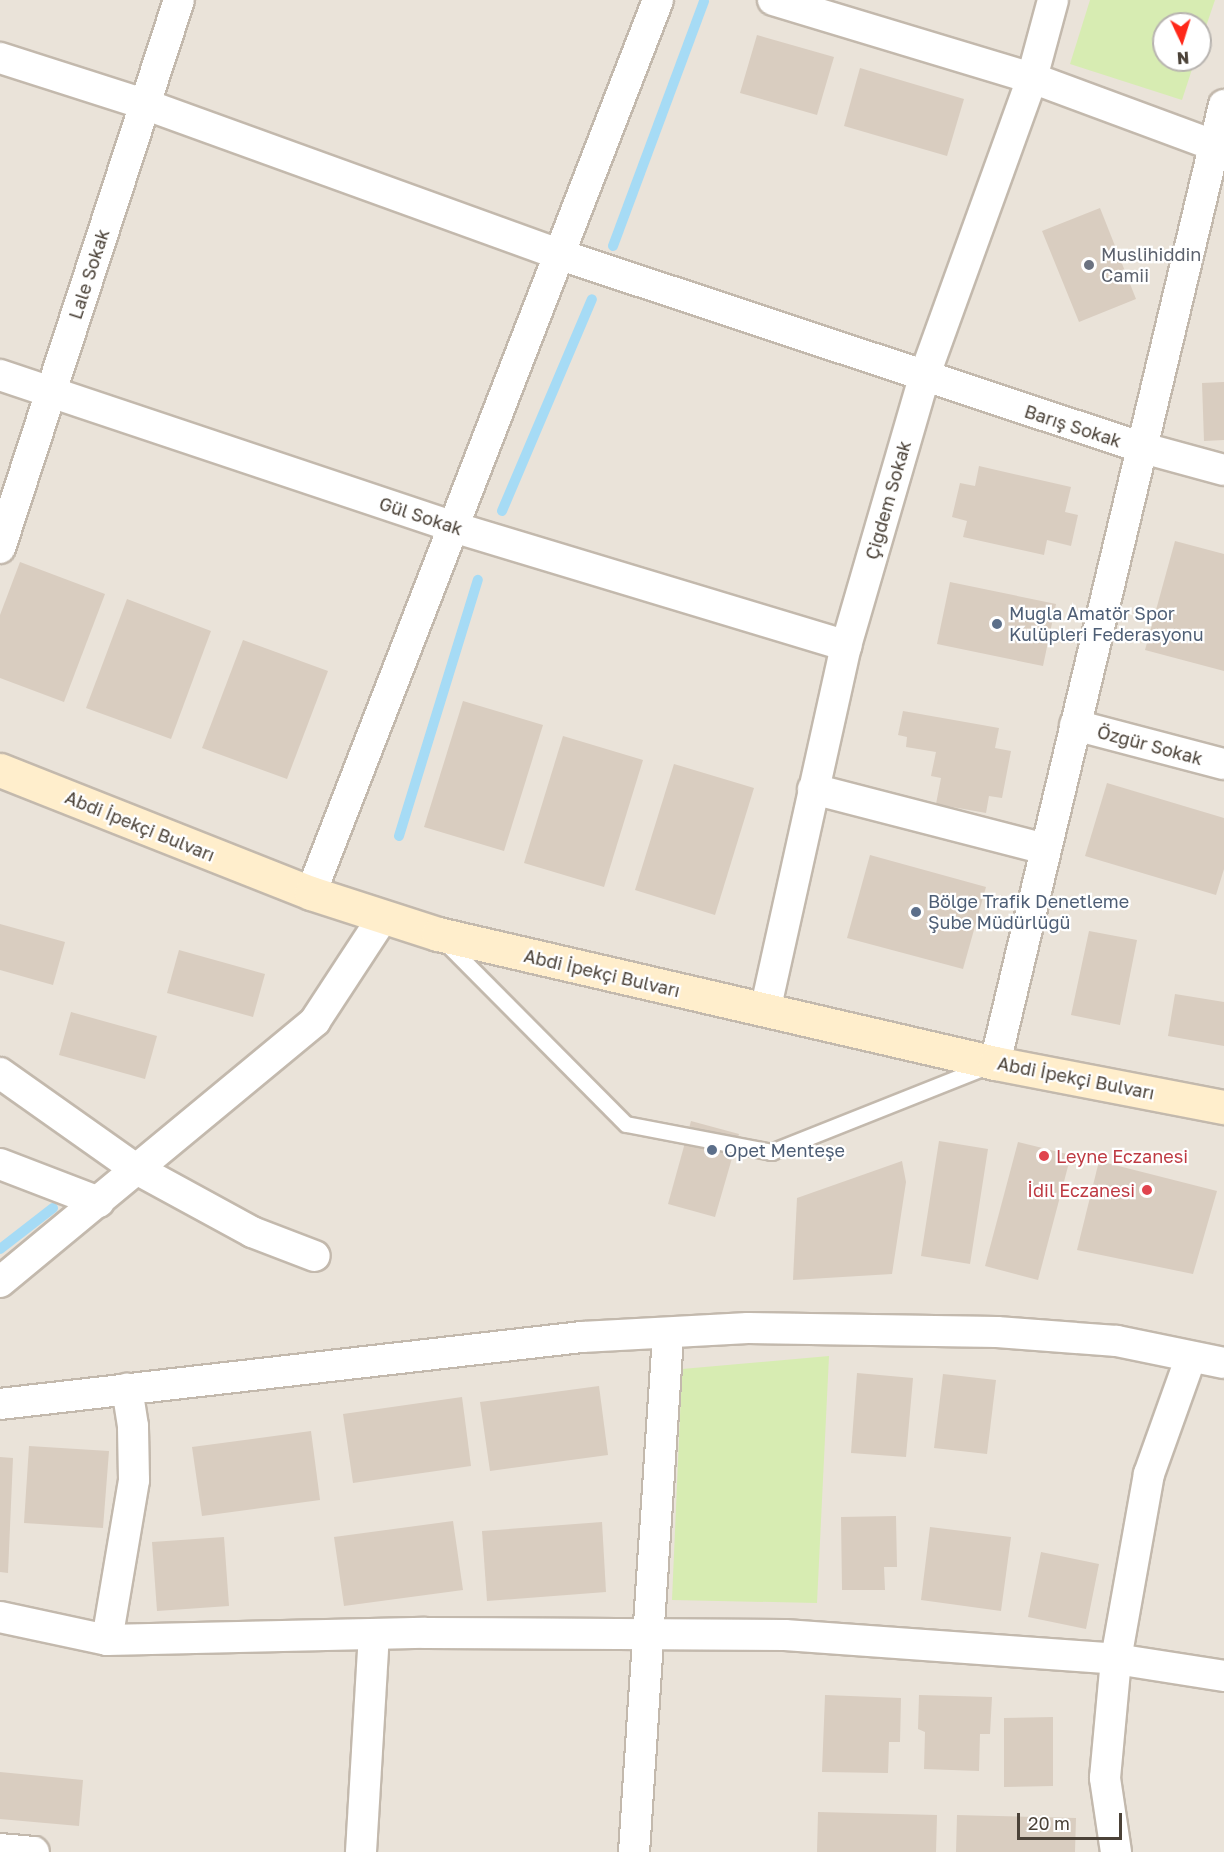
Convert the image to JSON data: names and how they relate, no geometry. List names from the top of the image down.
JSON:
{
  "streets": {
    "main road": ["Abdi İpekçi Bulvarı"],
    "street": [
      "Lale Sokak",
      "Barış Sokak",
      "Çiğdem Sokak",
      "Gül Sokak",
      "Özgür Sokak"
    ]
  },
  "crossings": [
    ["Lale Sokak", "Barış Sokak"],
    ["Lale Sokak", "Gül Sokak"],
    ["Barış Sokak", "Çiğdem Sokak"],
    ["Çiğdem Sokak", "Gül Sokak"],
    ["Çiğdem Sokak", "Abdi İpekçi Bulvarı"]
  ],
  "places": [
    "Muslihiddin Camii",
    "Muğla Amatör Spor Kulüpleri Federasyonu",
    "Bölge Trafik Denetleme Şube Müdürlüğü",
    "Opet Menteşe",
    "Leyne Eczanesi",
    "İdil Eczanesi"
  ],
  "scale_bar": "20 m",
  "north": "bottom"
}
